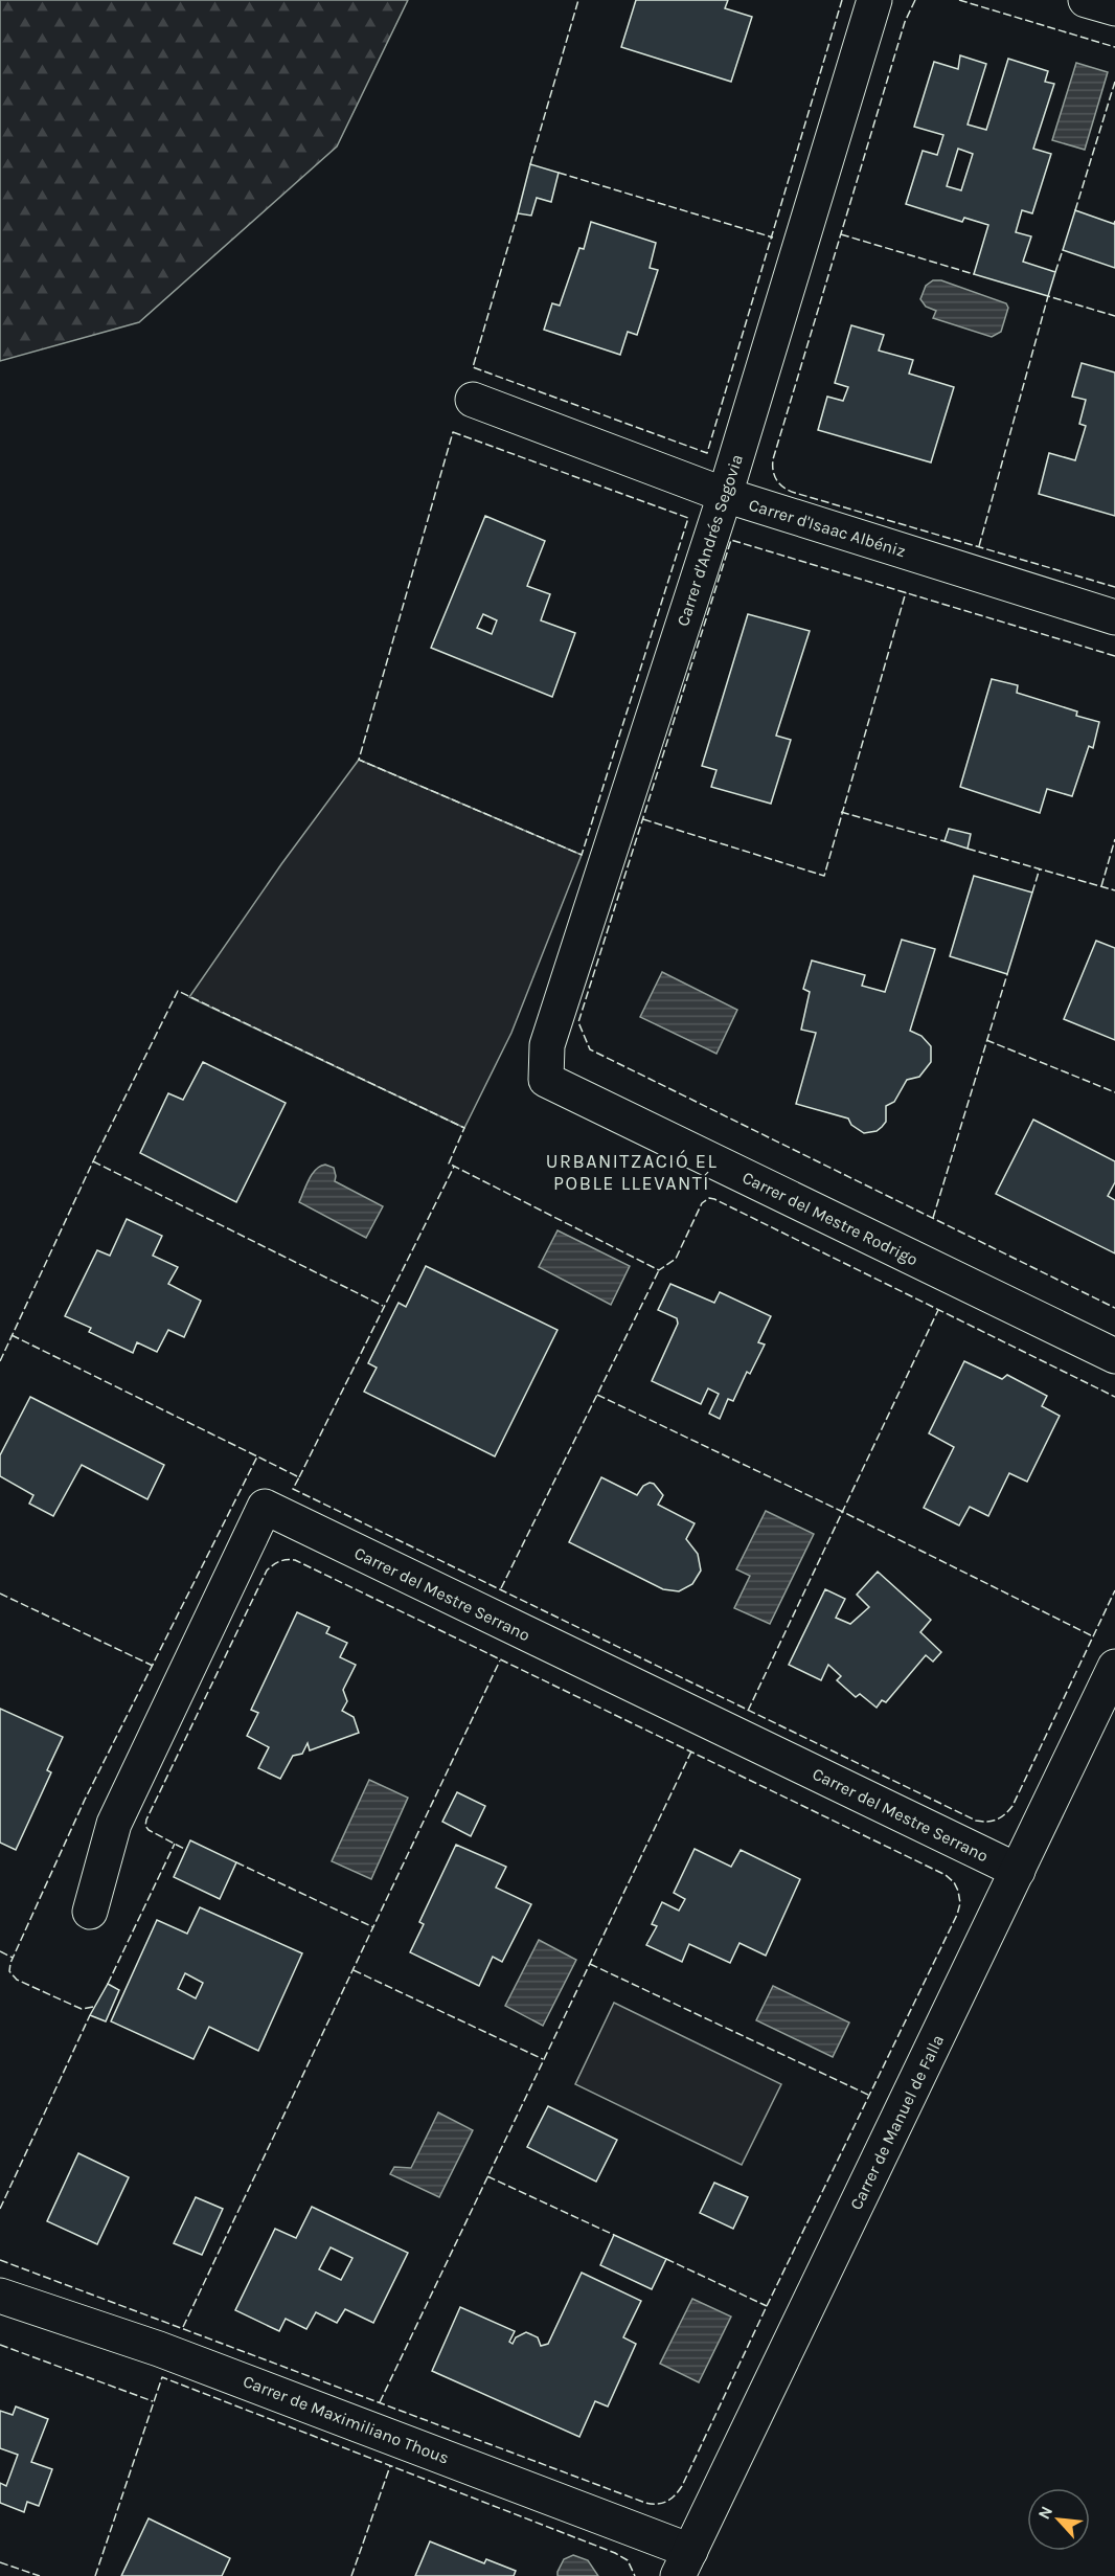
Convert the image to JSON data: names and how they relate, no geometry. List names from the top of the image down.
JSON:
{
  "streets": {
    "street": [
      "Carrer d'Isaac Albéniz",
      "Carrer d'Andrés Segovia",
      "Carrer del Mestre Rodrigo",
      "Carrer del Mestre Serrano",
      "Carrer de Manuel de Falla",
      "Carrer de Maximiliano Thous"
    ]
  },
  "crossings": [
    ["Carrer d'Isaac Albéniz", "Carrer d'Andrés Segovia"],
    ["Carrer d'Andrés Segovia", "Carrer del Mestre Rodrigo"],
    ["Carrer del Mestre Serrano", "Carrer de Manuel de Falla"],
    ["Carrer de Manuel de Falla", "Carrer de Maximiliano Thous"]
  ],
  "districts": ["URBANITZACIÓ EL POBLE LLEVANTÍ"],
  "north": "top left"
}
